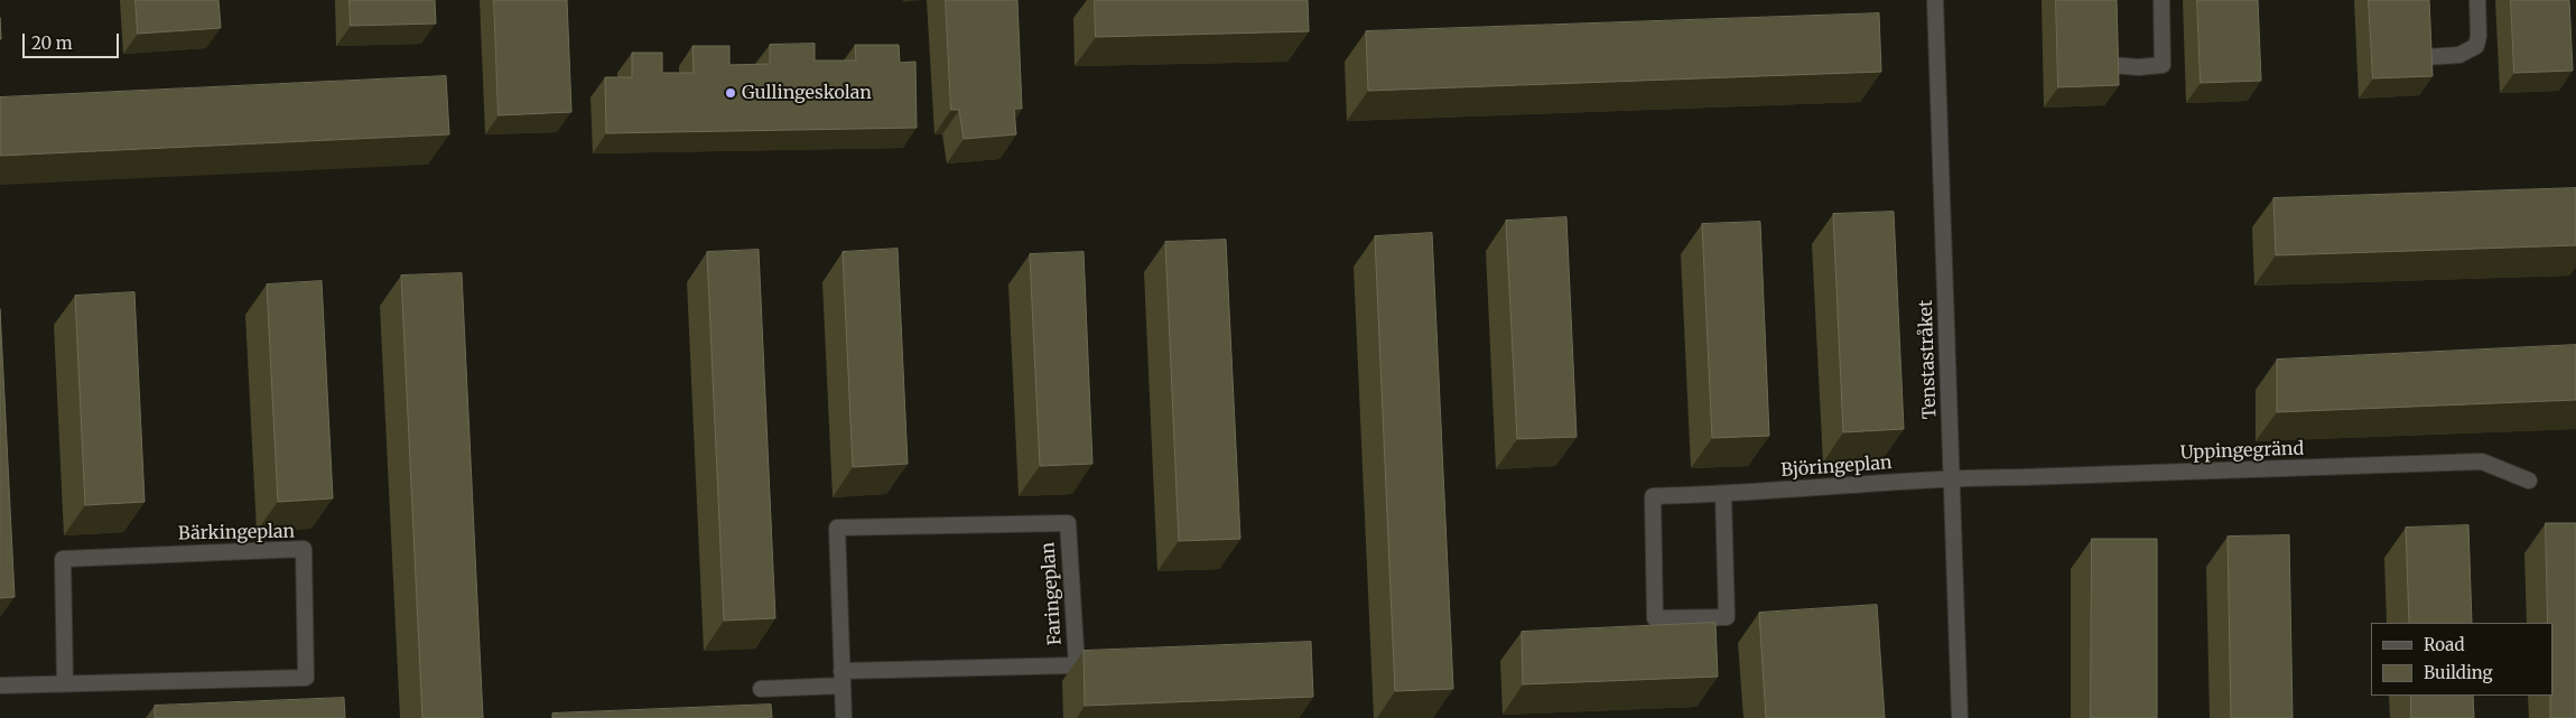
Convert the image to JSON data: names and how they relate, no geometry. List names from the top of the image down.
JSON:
{
  "streets": {
    "street": [
      "Tenstastråket",
      "Uppingegränd",
      "Björingeplan",
      "Bärkingeplan",
      "Faringeplan"
    ]
  },
  "crossings": [
    ["Tenstastråket", "Uppingegränd"],
    ["Tenstastråket", "Björingeplan"],
    ["Uppingegränd", "Björingeplan"]
  ],
  "places": ["Gullingeskolan"],
  "legend": ["Road", "Building"],
  "scale_bar": "20 m"
}
